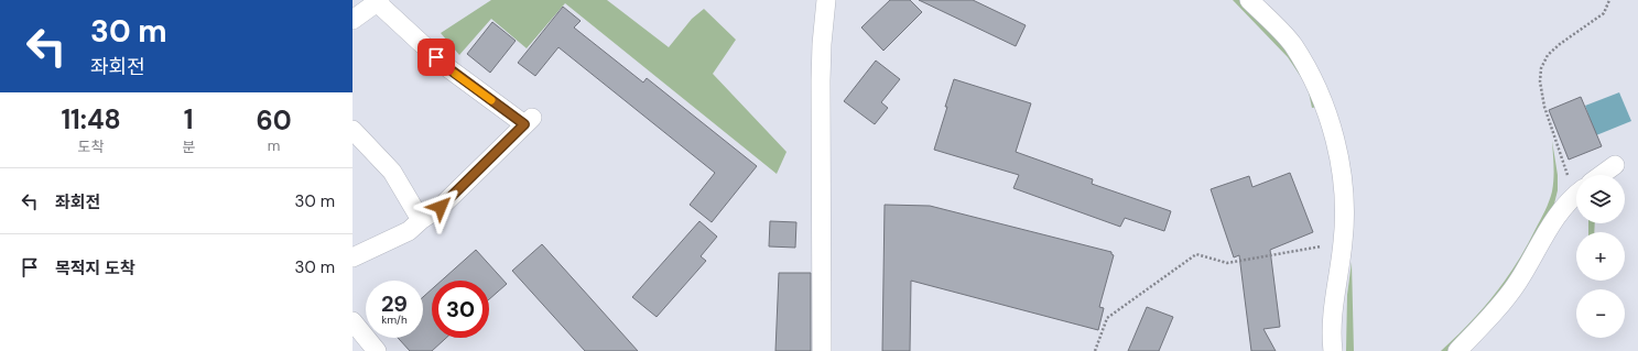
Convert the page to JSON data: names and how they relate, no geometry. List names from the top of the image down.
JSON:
{
  "page": {
    "turn": ["30 m", "좌회전"],
    "eta": [
      "11:48",
      "도착",
      "1",
      "분",
      "60",
      "m"
    ],
    "list": [
      {
        "name": "좌회전",
        "value": "30 m"
      },
      {
        "name": "목적지 도착",
        "value": "30 m"
      }
    ],
    "map_buttons": ["+", "−"],
    "speed": "29 km/h",
    "limit": "30"
  }
}
